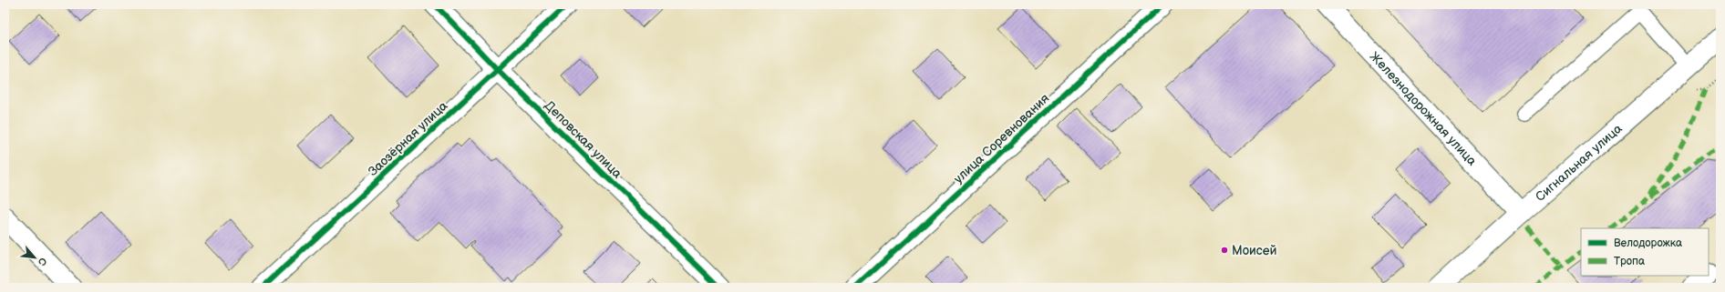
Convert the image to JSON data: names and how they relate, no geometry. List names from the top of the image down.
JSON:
{
  "streets": {
    "street": [
      "Железнодорожная улица",
      "Заозёрная улица",
      "улица Соревнования",
      "Деповская улица",
      "Сигнальная улица"
    ]
  },
  "crossings": [
    ["Железнодорожная улица", "Сигнальная улица"],
    ["Заозёрная улица", "Деповская улица"]
  ],
  "places": ["Моисей"],
  "legend": ["Велодорожка", "Тропа"],
  "north": "bottom right"
}
